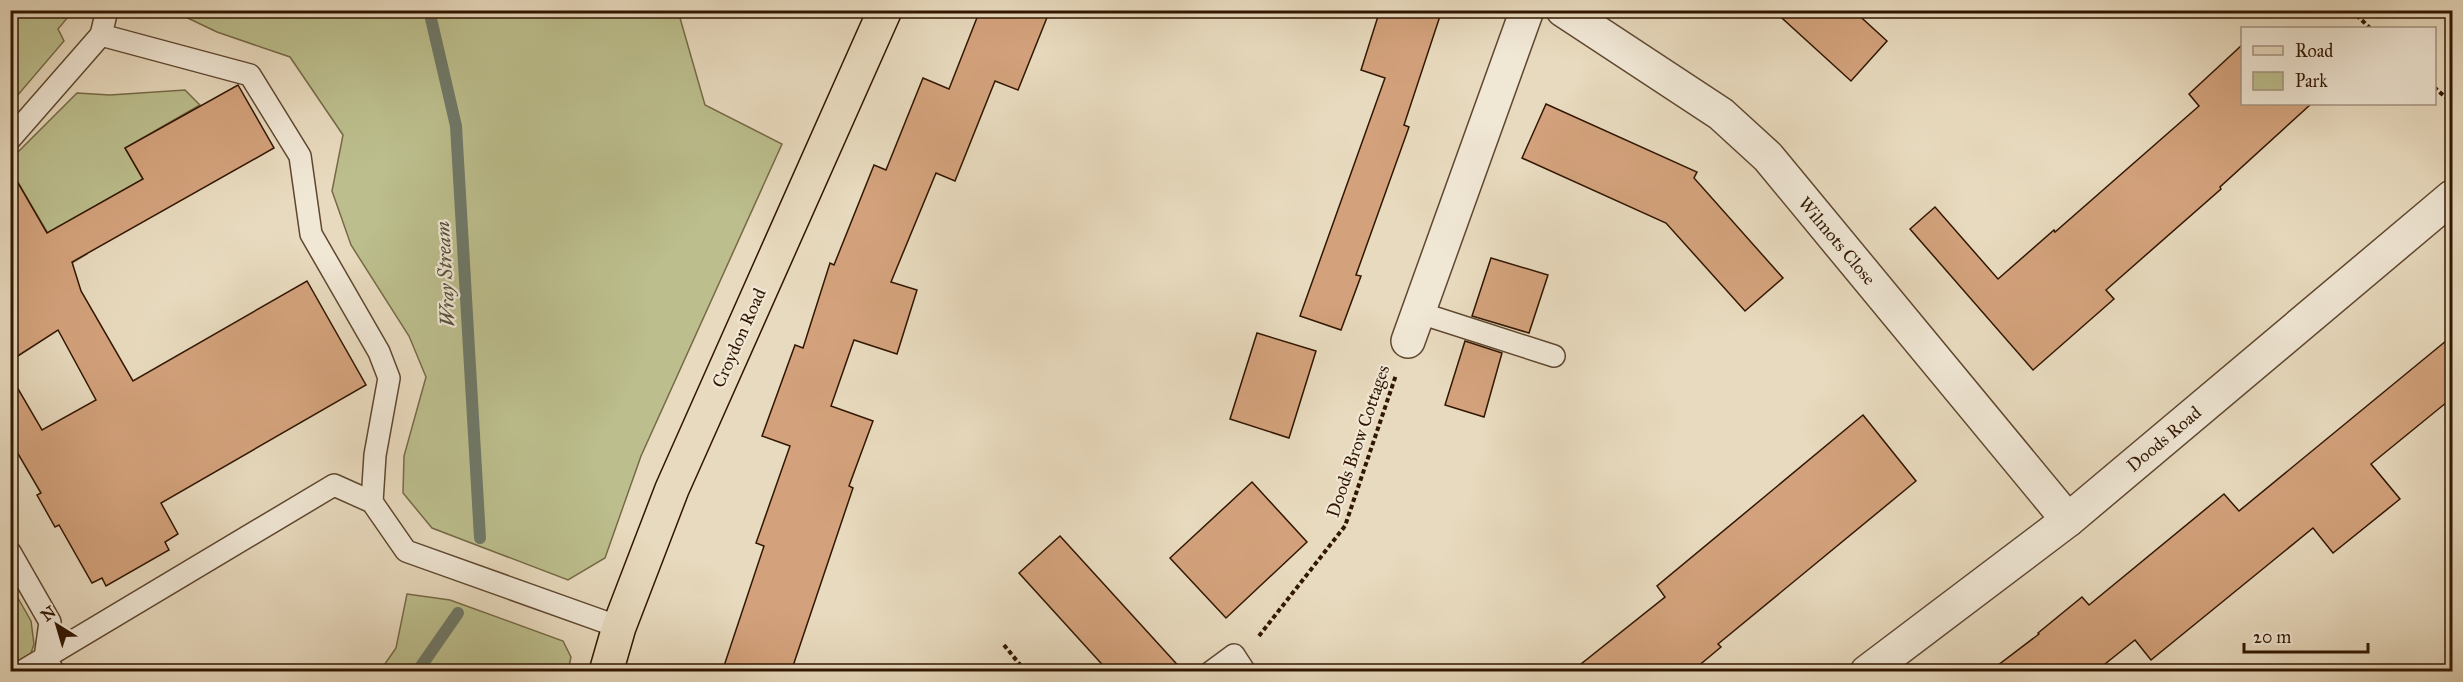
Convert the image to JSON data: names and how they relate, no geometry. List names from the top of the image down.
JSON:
{
  "streets": {
    "main road": ["Croydon Road"],
    "street": ["Wilmots Close", "Doods Road"],
    "path": ["Doods Brow Cottages"]
  },
  "crossings": [
    ["Wilmots Close", "Doods Road"]
  ],
  "water": ["Wray Stream"],
  "legend": ["Road", "Park"],
  "scale_bar": "20 m",
  "north": "top left"
}
